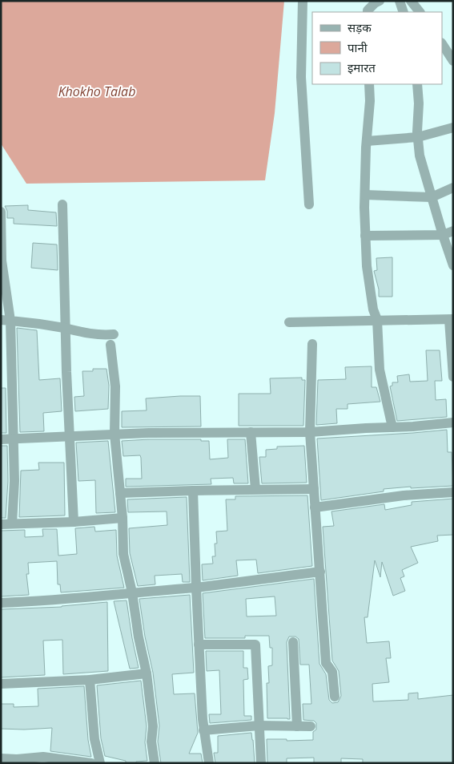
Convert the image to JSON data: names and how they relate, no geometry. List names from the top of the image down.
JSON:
{
  "water": ["Khokho Talab"],
  "legend": ["सड़क", "पानी", "इमारत"]
}
